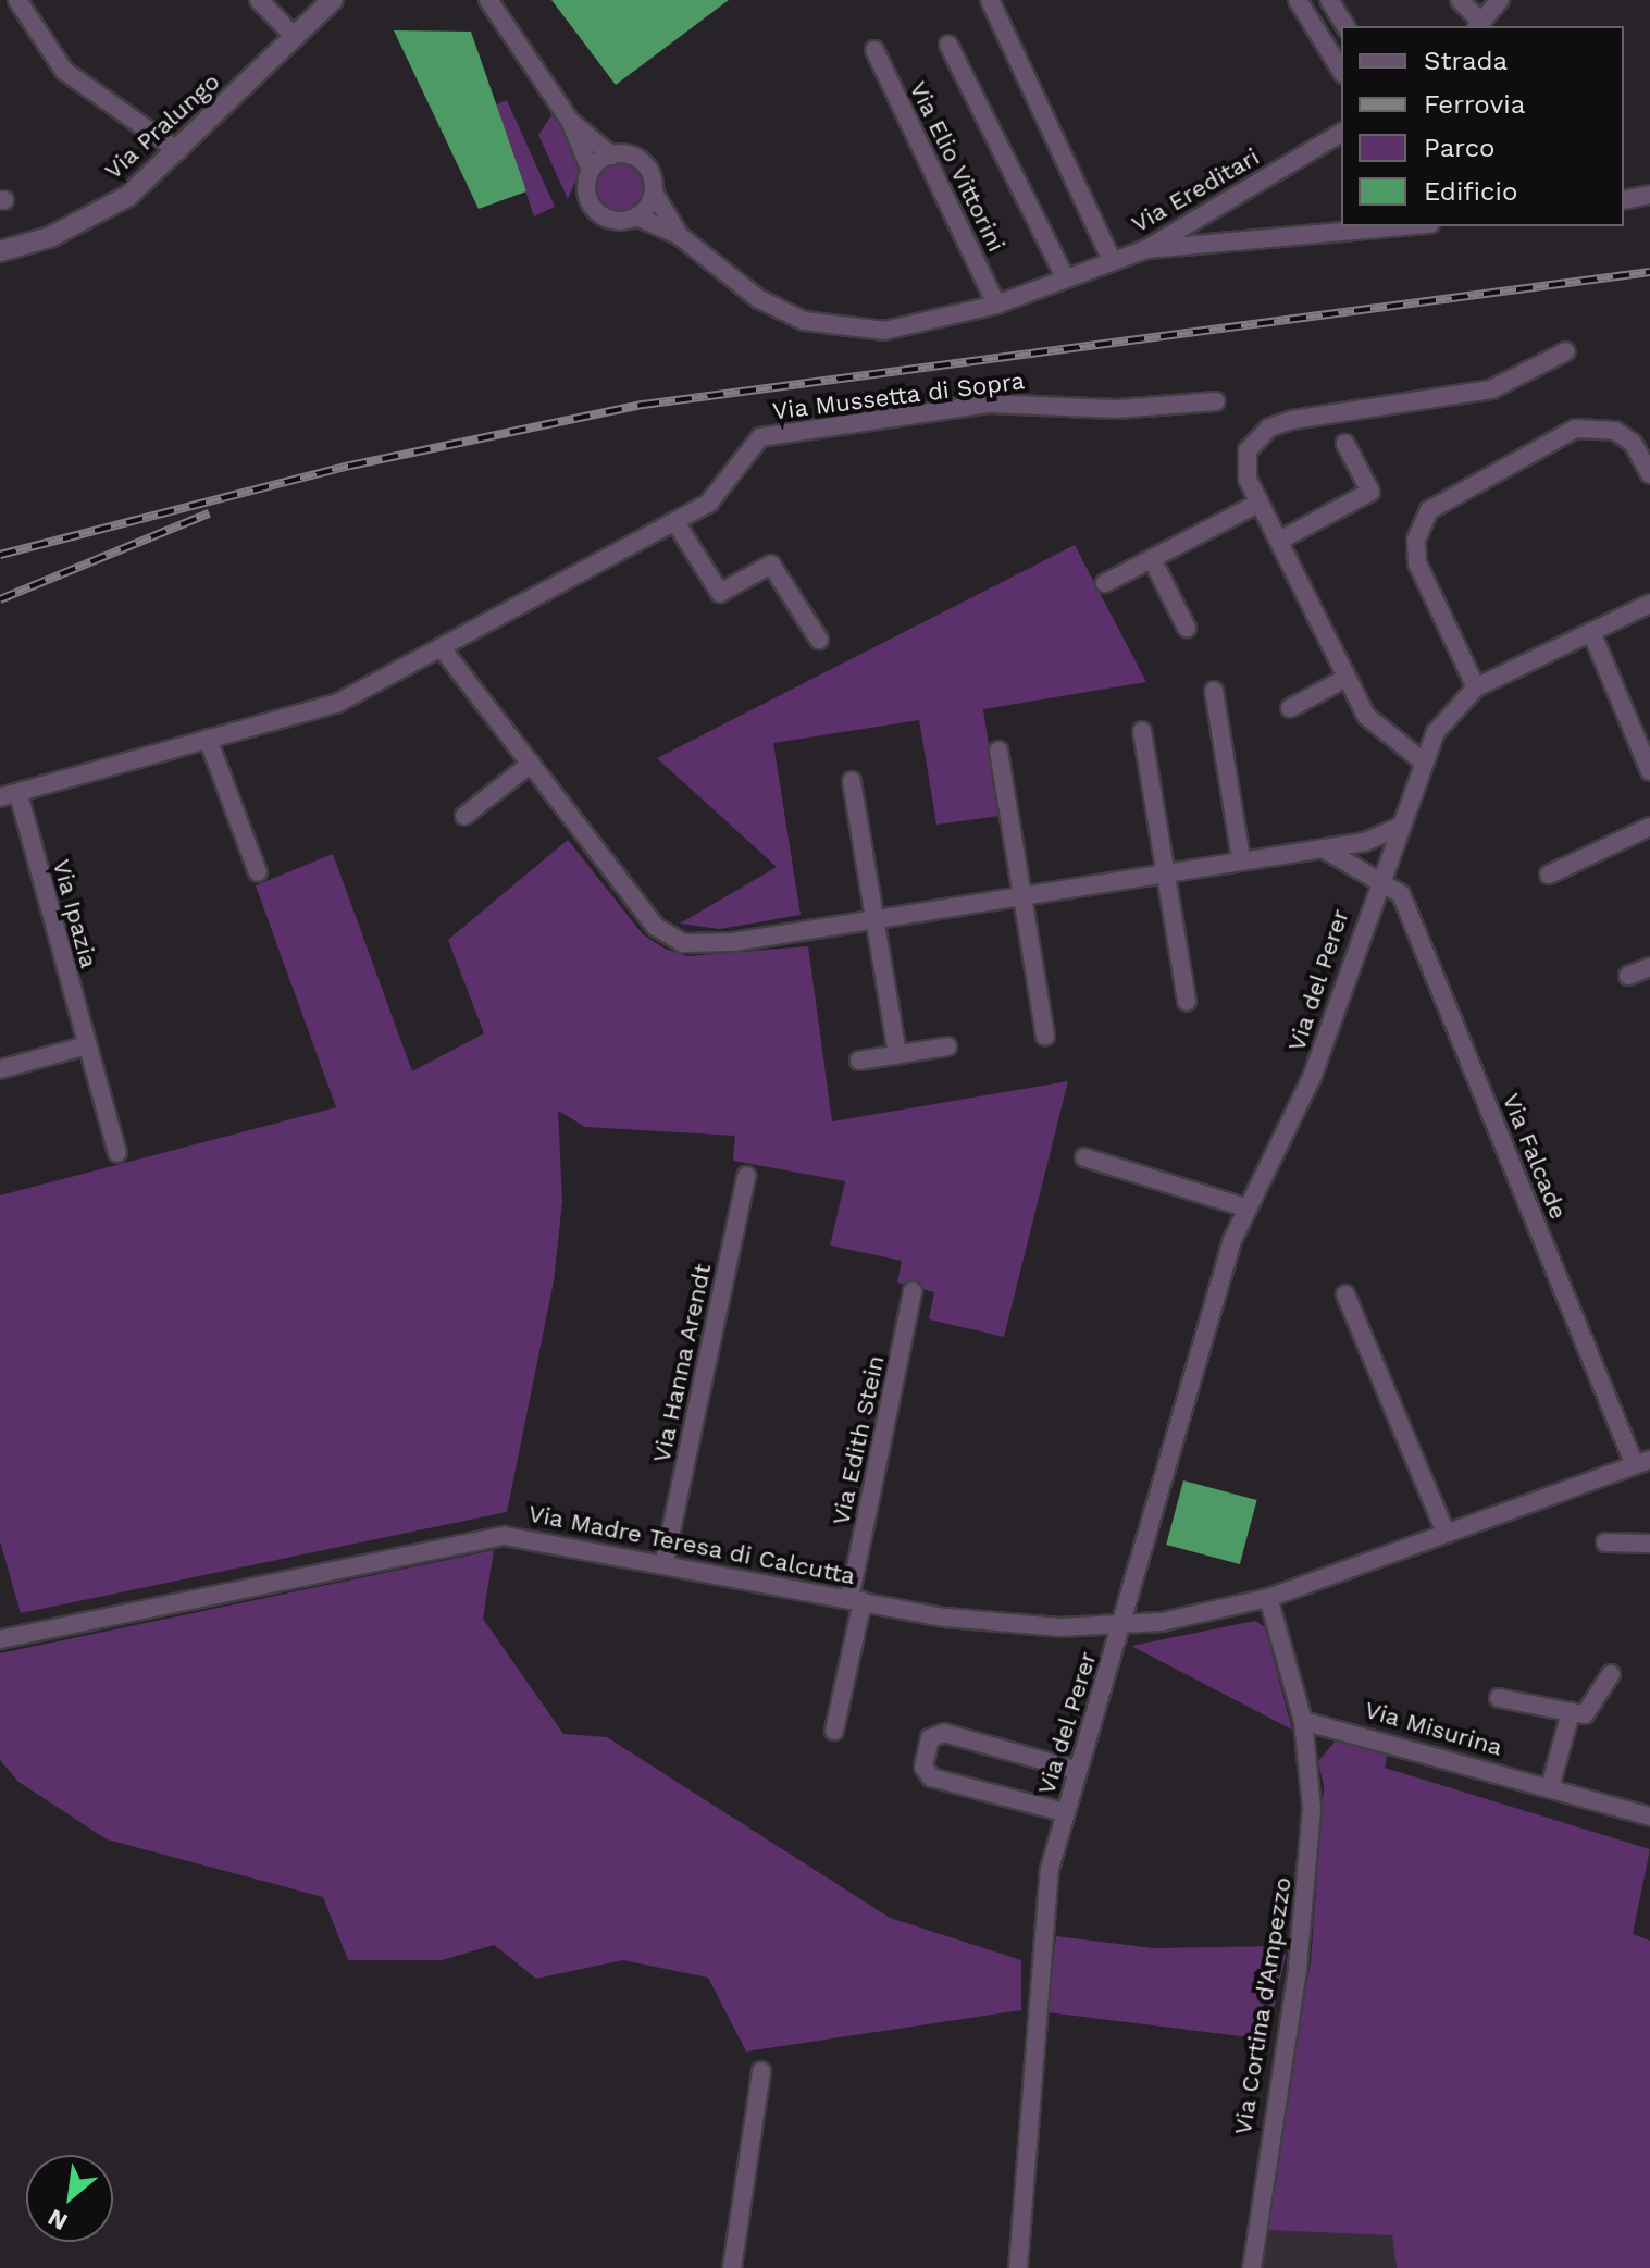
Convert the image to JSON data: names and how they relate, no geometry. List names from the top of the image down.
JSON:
{
  "streets": {
    "street": [
      "Via Pralungo",
      "Via Elio Vittorini",
      "Via Ereditari",
      "Via Mussetta di Sopra",
      "Via Ipazia",
      "Via del Perer",
      "Via Falcade",
      "Via Hanna Arendt",
      "Via Edith Stein",
      "Via Madre Teresa di Calcutta",
      "Via Misurina",
      "Via Cortina d'Ampezzo"
    ]
  },
  "crossings": [
    ["Via Elio Vittorini", "Via Ereditari"],
    ["Via Mussetta di Sopra", "Via Ipazia"],
    ["Via del Perer", "Via Falcade"],
    ["Via del Perer", "Via Madre Teresa di Calcutta"],
    ["Via Hanna Arendt", "Via Madre Teresa di Calcutta"],
    ["Via Edith Stein", "Via Madre Teresa di Calcutta"],
    ["Via Misurina", "Via Cortina d'Ampezzo"]
  ],
  "legend": [
    "Strada",
    "Ferrovia",
    "Parco",
    "Edificio"
  ],
  "north": "bottom left"
}
